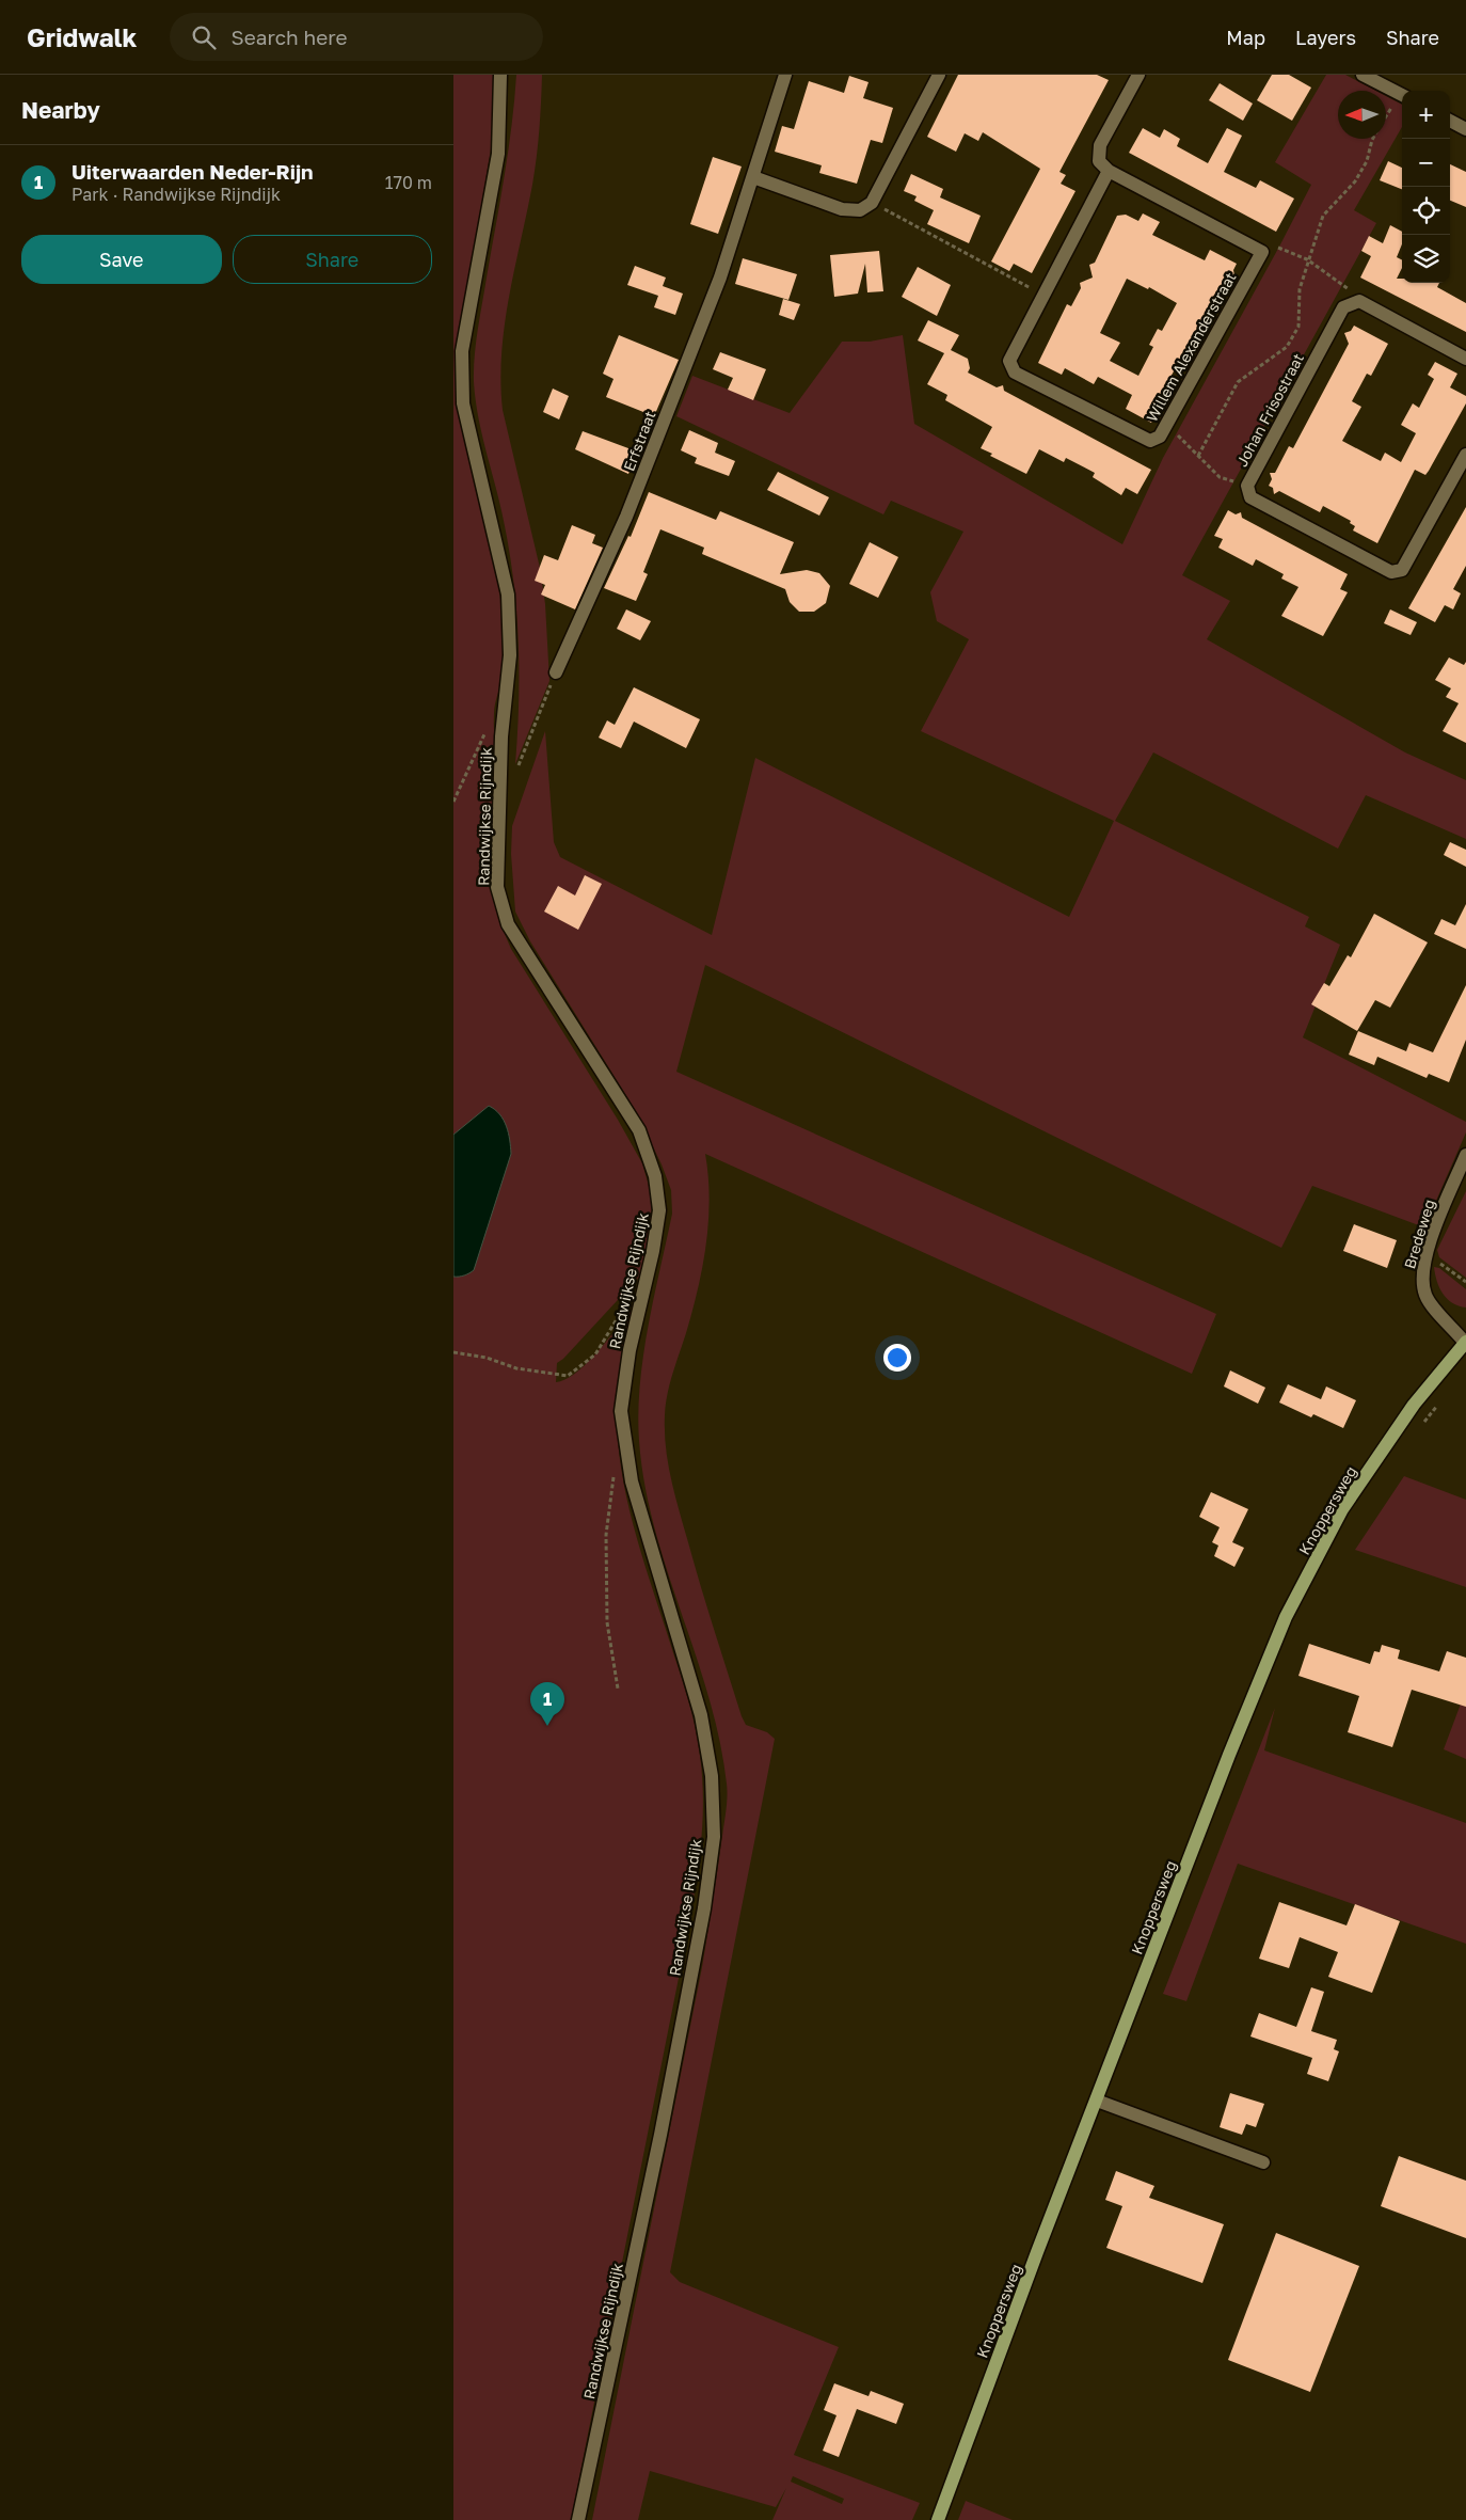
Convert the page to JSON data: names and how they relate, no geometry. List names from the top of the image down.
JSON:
{
  "streets": {
    "main road": ["Knoppersweg"],
    "street": [
      "Willem Alexanderstraat",
      "Johan Frisostraat",
      "Erfstraat",
      "Randwijkse Rijndijk",
      "Bredeweg"
    ]
  },
  "crossings": [
    ["Bredeweg", "Knoppersweg"]
  ],
  "north": "left",
  "page": {
    "header": "Gridwalk",
    "search": "Search here",
    "nav": ["Map", "Layers", "Share"],
    "heading": "Nearby",
    "map_buttons": ["+", "−"],
    "list": [
      {
        "mark": "1",
        "name": "Uiterwaarden Neder-Rijn",
        "note": "Park · Randwijkse Rijndijk",
        "value": "170 m"
      }
    ],
    "buttons": ["Save", "Share"],
    "pins": "1"
  }
}
